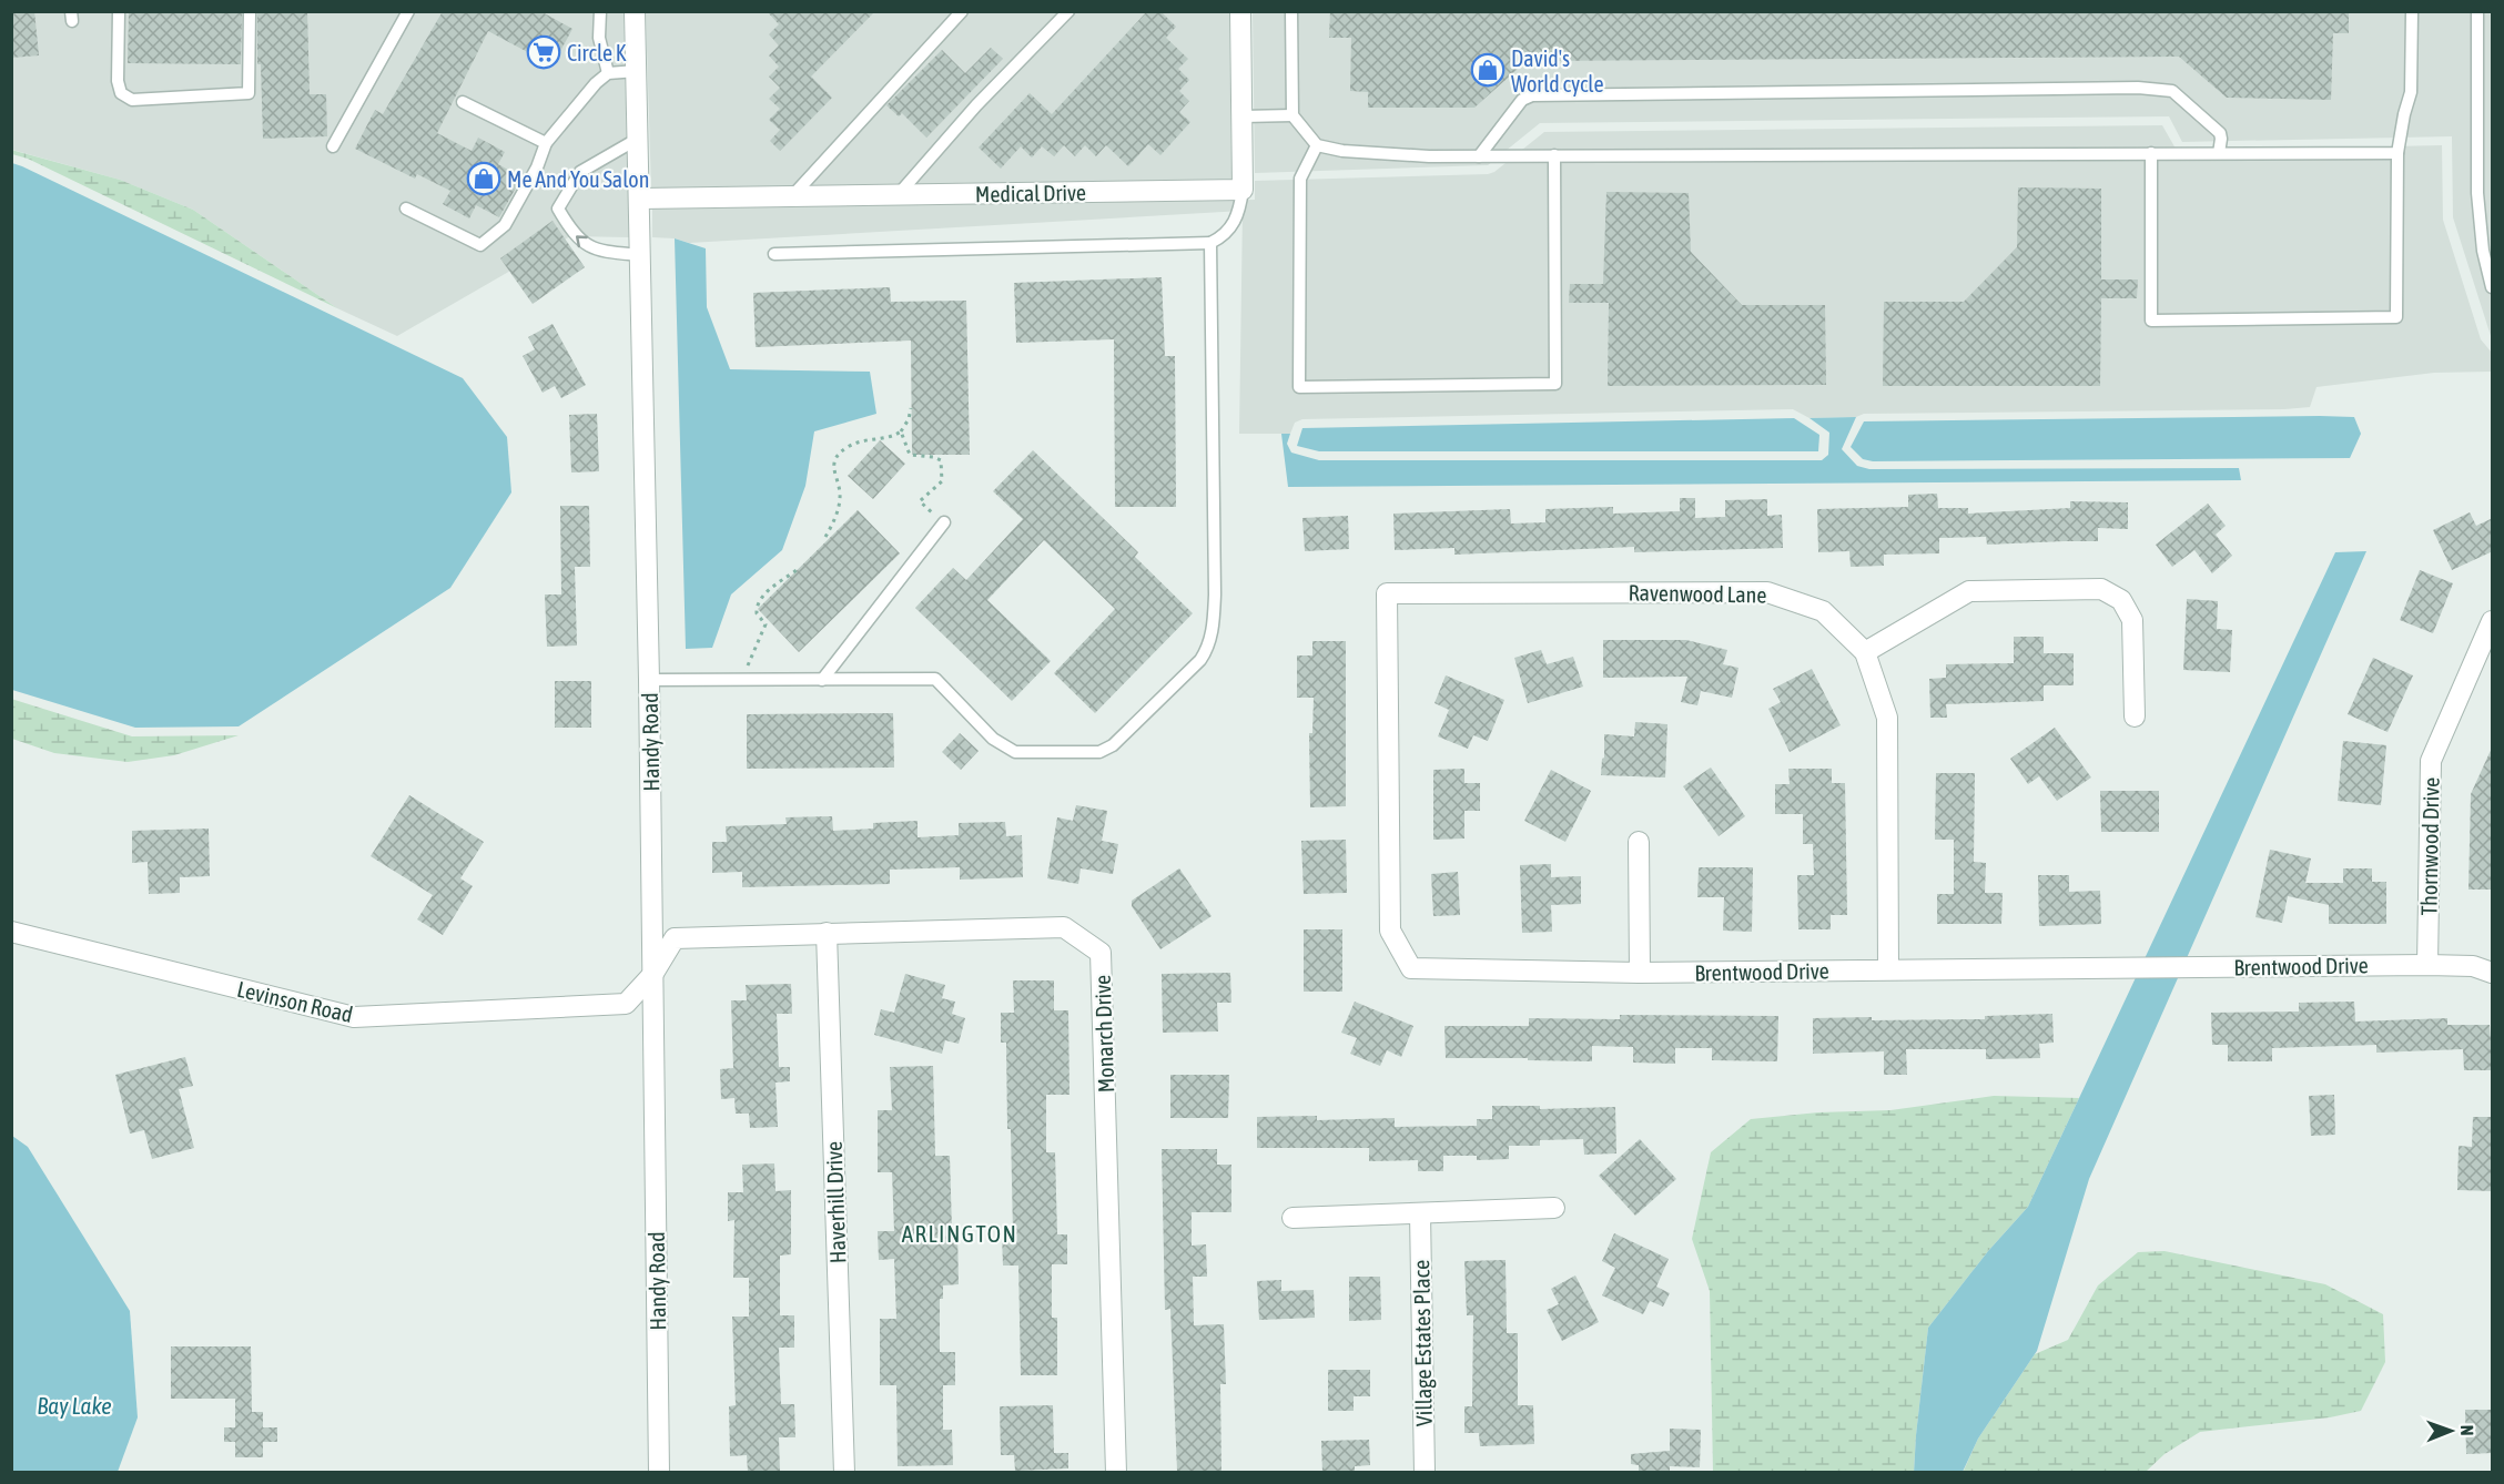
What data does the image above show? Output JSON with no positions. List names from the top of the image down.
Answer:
{
  "streets": {
    "street": [
      "Medical Drive",
      "Ravenwood Lane",
      "Handy Road",
      "Thornwood Drive",
      "Brentwood Drive",
      "Levinson Road",
      "Monarch Drive",
      "Haverhill Drive",
      "Village Estates Place"
    ]
  },
  "crossings": [
    ["Medical Drive", "Handy Road"],
    ["Ravenwood Lane", "Brentwood Drive"],
    ["Handy Road", "Levinson Road"],
    ["Handy Road", "Monarch Drive"],
    ["Thornwood Drive", "Brentwood Drive"],
    ["Levinson Road", "Monarch Drive"],
    ["Monarch Drive", "Haverhill Drive"]
  ],
  "districts": ["ARLINGTON"],
  "water": ["Bay Lake"],
  "places": {
    "supermarket": ["Circle K"],
    "shop": ["David's World cycle", "Me And You Salon"]
  },
  "north": "right"
}
